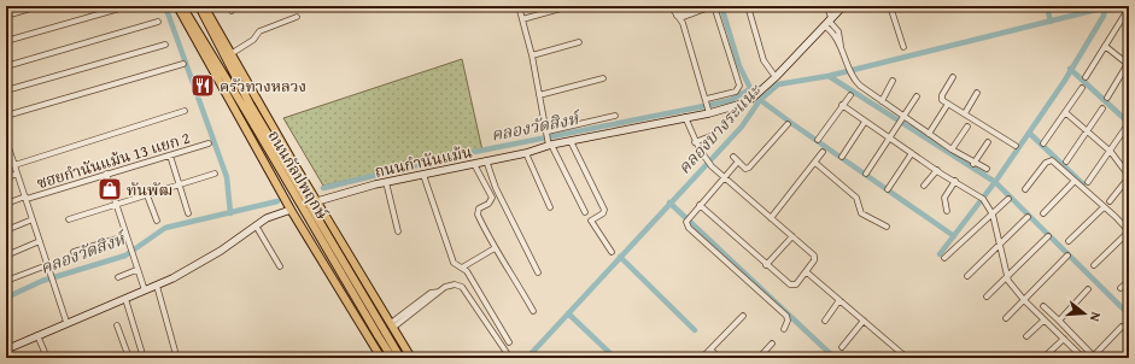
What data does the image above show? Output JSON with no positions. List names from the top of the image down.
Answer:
{
  "streets": {
    "main road": ["ถนนกัลปพฤกษ์"],
    "street": ["ซฮยกำนันแม้น 13 แยก 2", "ถนนกำนันแม้น"]
  },
  "crossings": [
    ["ถนนกำนันแม้น", "ถนนกัลปพฤกษ์"]
  ],
  "water": ["คลองวัดสิงห์", "คลองบางระแนะ"],
  "places": {
    "restaurant": ["ครัวทางหลวง"],
    "shop": ["ทันพัฒ"]
  },
  "north": "right"
}
